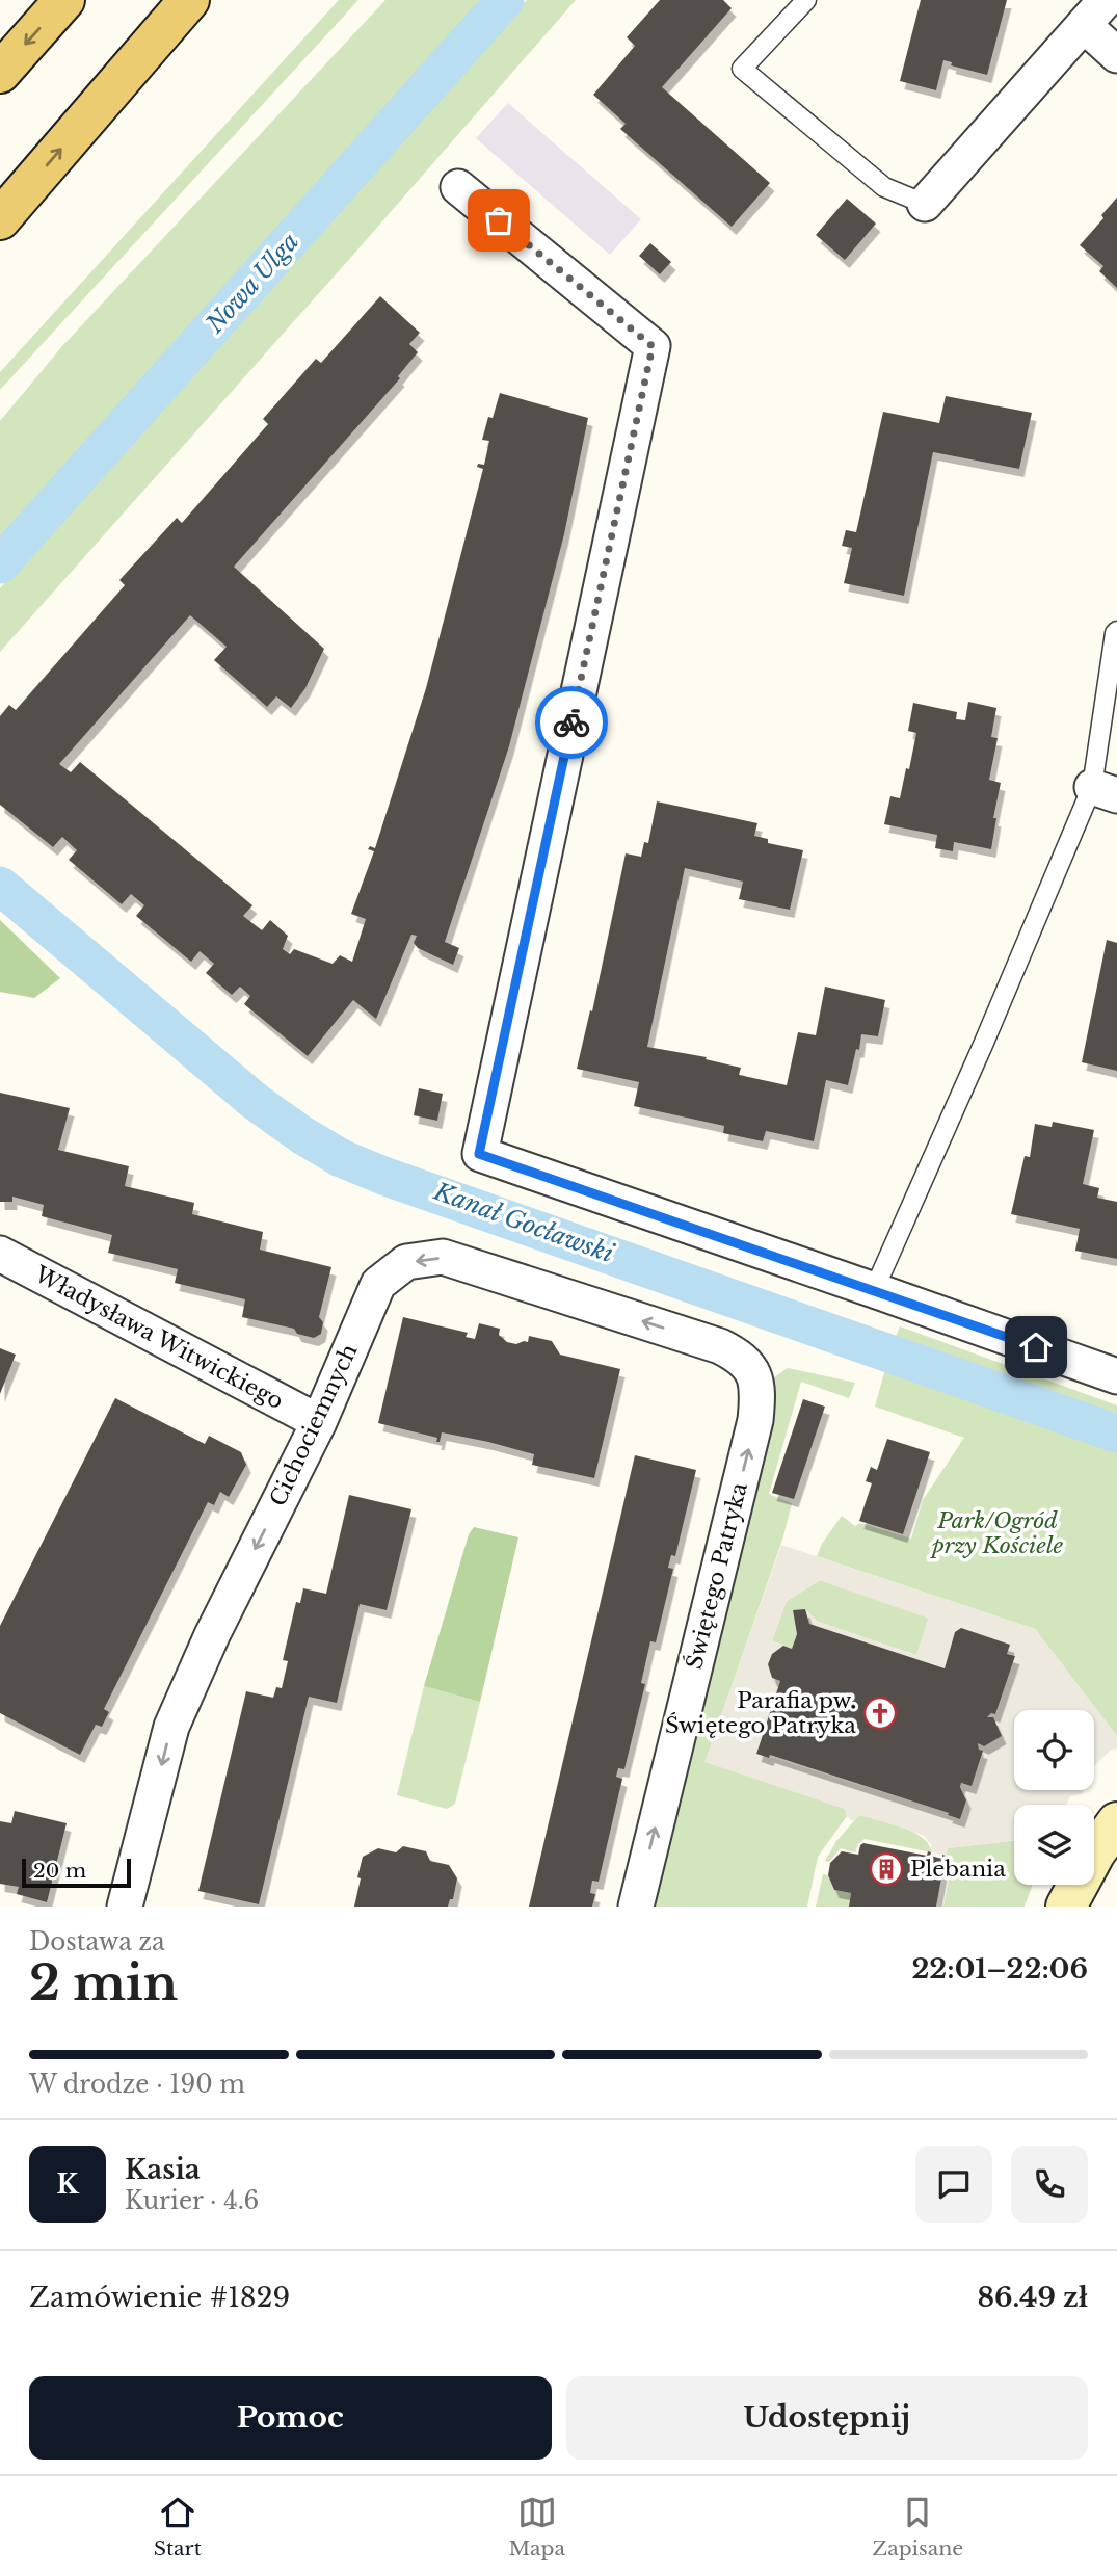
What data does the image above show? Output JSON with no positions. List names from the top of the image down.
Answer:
{
  "streets": {
    "street": ["Władysława Witwickiego", "Cichociemnych", "Świętego Patryka"]
  },
  "crossings": [
    ["Władysława Witwickiego", "Cichociemnych"],
    ["Cichociemnych", "Świętego Patryka"]
  ],
  "one_way": ["Świętego Patryka"],
  "water": ["Nowa Ulga", "Kanał Gocławski"],
  "parks": ["Park/Ogród przy Kościele"],
  "places": {
    "church": ["Parafia pw. Świętego Patryka"],
    "building": ["Plebania"]
  },
  "scale_bar": "20 m",
  "page": {
    "scale": "20 m",
    "heading": ["2 min", "Dostawa za", "22:01–22:06"],
    "panel": [
      "Kasia",
      "Kurier · 4.6",
      "Zamówienie #1829",
      "86.49 zł"
    ],
    "bar": "W drodze · 190 m",
    "round": "K",
    "buttons": ["Pomoc", "Udostępnij"],
    "tabs": ["Start", "Mapa", "Zapisane"]
  }
}
